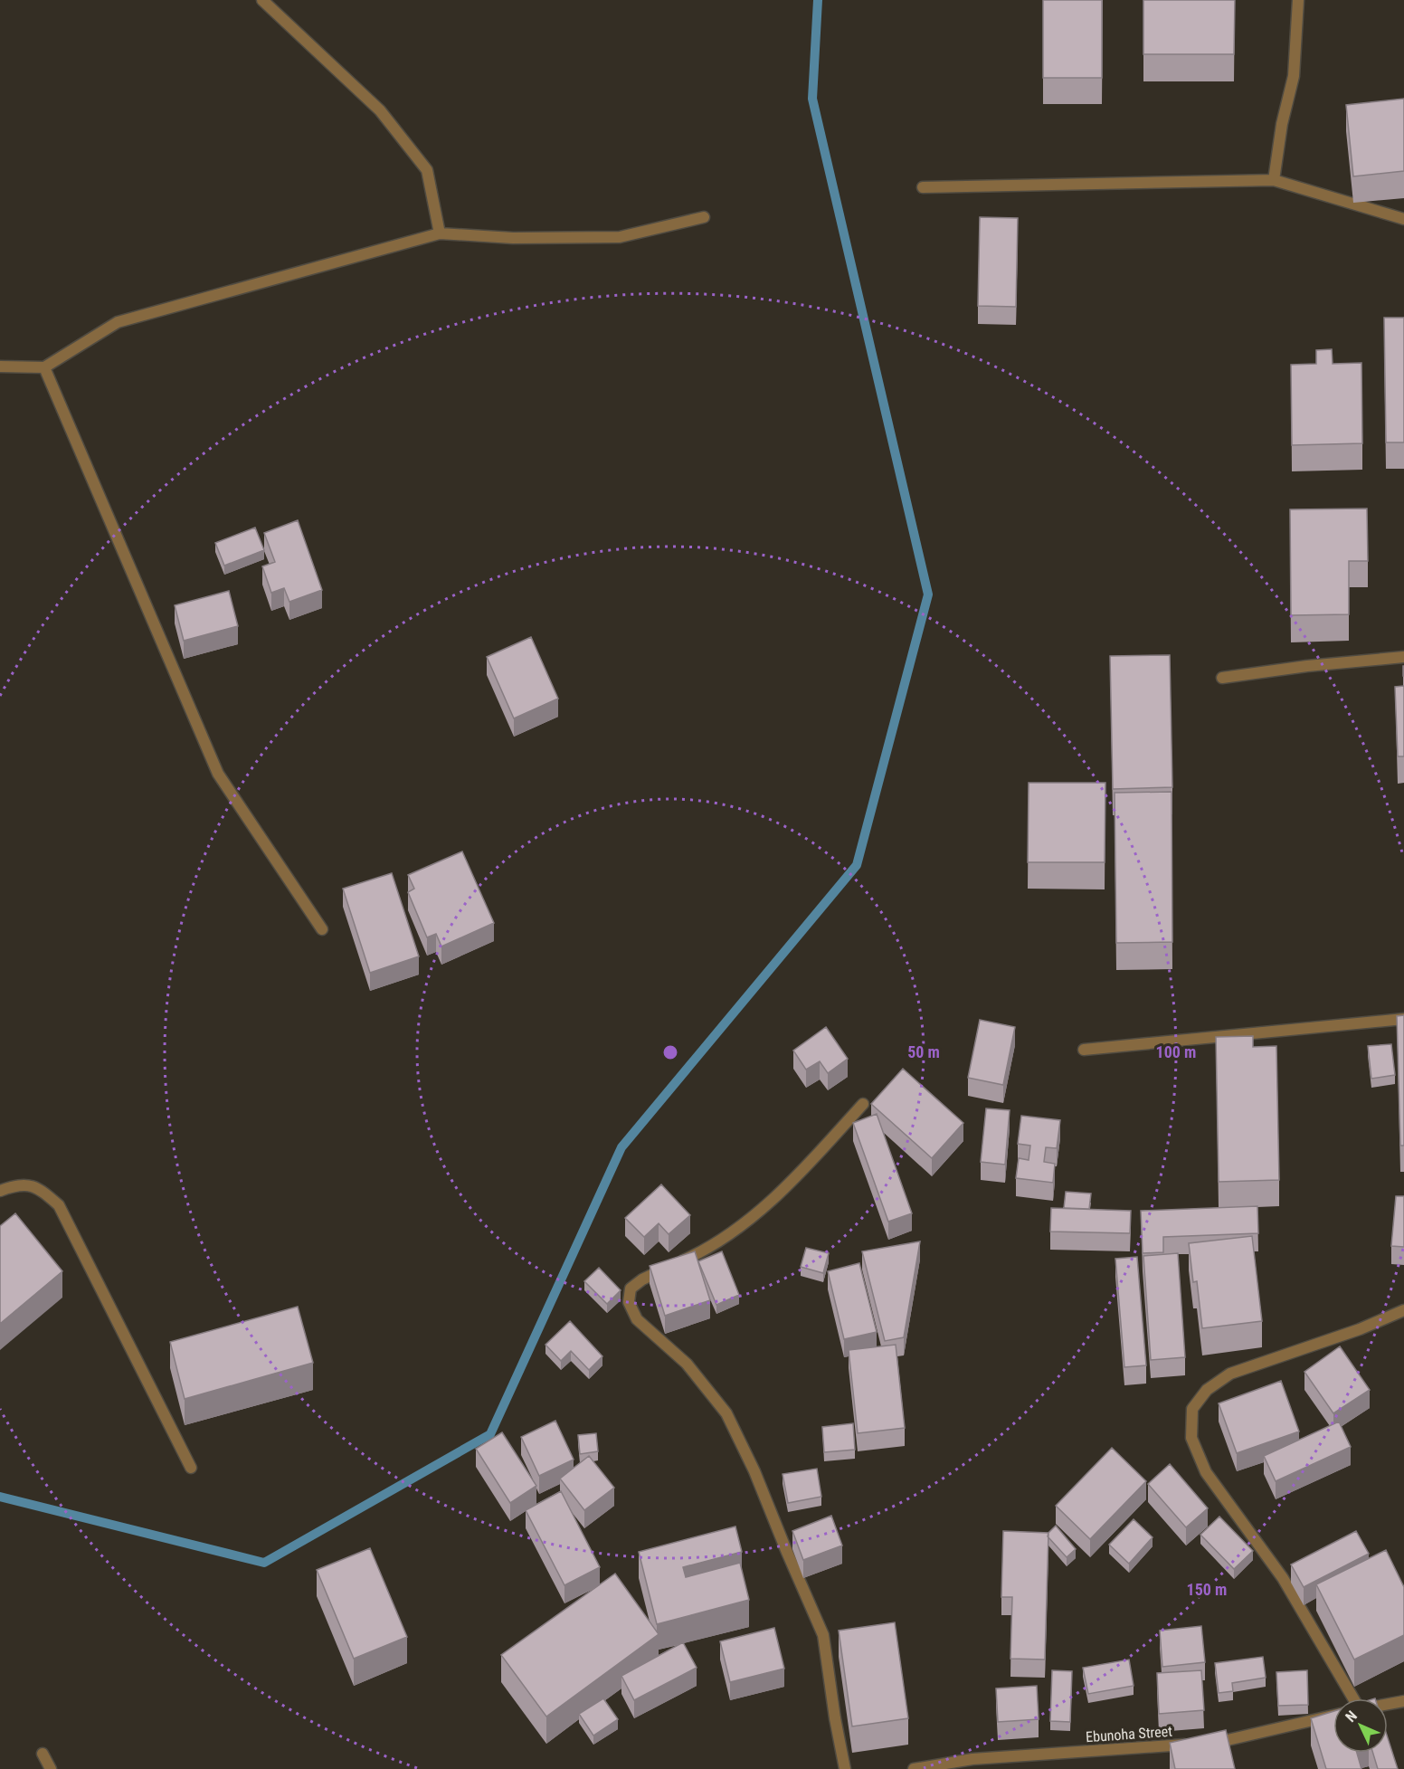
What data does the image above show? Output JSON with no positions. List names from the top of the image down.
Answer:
{
  "streets": {
    "street": ["Ebunoha Street"]
  },
  "north": "top left",
  "rings": ["50 m", "100 m", "150 m"]
}
